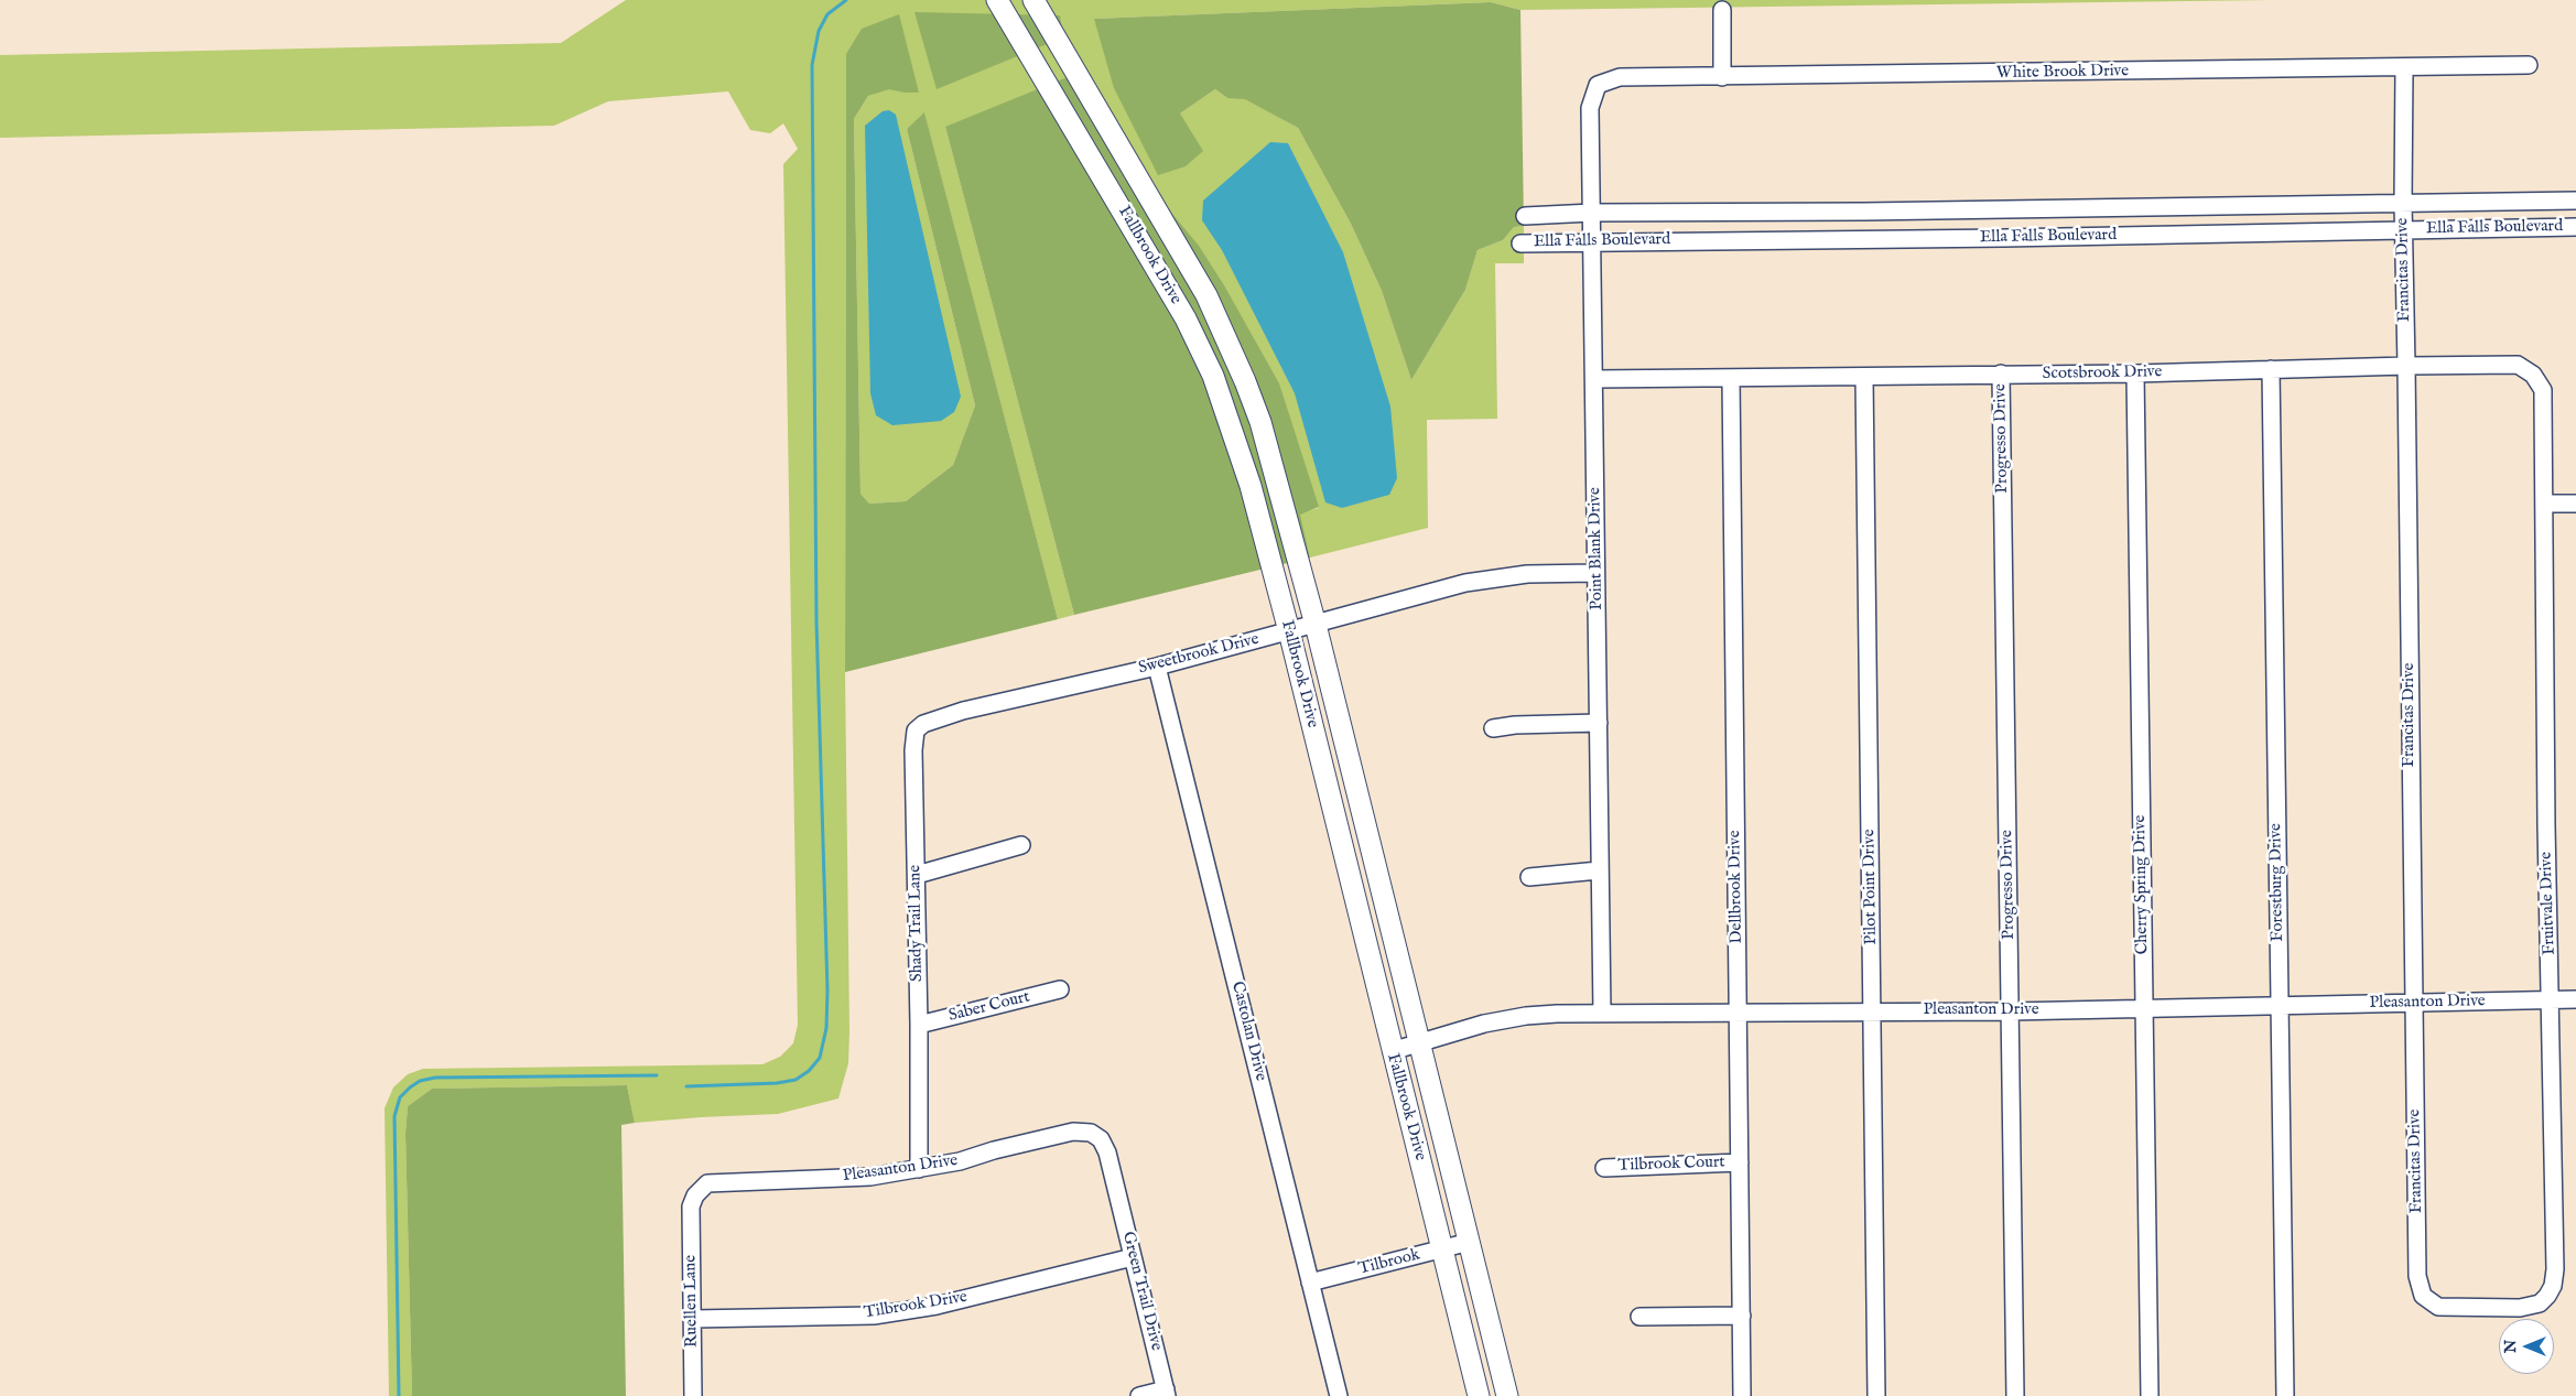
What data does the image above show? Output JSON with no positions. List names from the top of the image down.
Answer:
{
  "streets": {
    "main road": ["Fallbrook Drive"],
    "street": [
      "White Brook Drive",
      "Ella Falls Boulevard",
      "Francitas Drive",
      "Scotsbrook Drive",
      "Progresso Drive",
      "Point Blank Drive",
      "Sweetbrook Drive",
      "Forestburg Drive",
      "Cherry Spring Drive",
      "Dellbrook Drive",
      "Pilot Point Drive",
      "Fruitvale Drive",
      "Shady Trail Lane",
      "Pleasanton Drive",
      "Saber Court",
      "Castolan Drive",
      "Tilbrook Court",
      "Tilbrook",
      "Green Trail Drive",
      "Ruellen Lane",
      "Tilbrook Drive"
    ]
  },
  "crossings": [
    ["White Brook Drive", "Francitas Drive"],
    ["White Brook Drive", "Point Blank Drive"],
    ["Ella Falls Boulevard", "Francitas Drive"],
    ["Ella Falls Boulevard", "Point Blank Drive"],
    ["Fallbrook Drive", "Sweetbrook Drive"],
    ["Fallbrook Drive", "Pleasanton Drive"],
    ["Fallbrook Drive", "Tilbrook"],
    ["Francitas Drive", "Scotsbrook Drive"],
    ["Francitas Drive", "Fruitvale Drive"],
    ["Francitas Drive", "Pleasanton Drive"],
    ["Scotsbrook Drive", "Progresso Drive"],
    ["Scotsbrook Drive", "Point Blank Drive"],
    ["Scotsbrook Drive", "Forestburg Drive"],
    ["Scotsbrook Drive", "Cherry Spring Drive"],
    ["Scotsbrook Drive", "Dellbrook Drive"],
    ["Scotsbrook Drive", "Pilot Point Drive"],
    ["Scotsbrook Drive", "Fruitvale Drive"],
    ["Progresso Drive", "Pleasanton Drive"],
    ["Point Blank Drive", "Sweetbrook Drive"],
    ["Point Blank Drive", "Pleasanton Drive"],
    ["Sweetbrook Drive", "Shady Trail Lane"],
    ["Sweetbrook Drive", "Castolan Drive"],
    ["Forestburg Drive", "Pleasanton Drive"],
    ["Cherry Spring Drive", "Pleasanton Drive"],
    ["Dellbrook Drive", "Pleasanton Drive"],
    ["Dellbrook Drive", "Tilbrook Court"],
    ["Pilot Point Drive", "Pleasanton Drive"],
    ["Fruitvale Drive", "Pleasanton Drive"],
    ["Shady Trail Lane", "Pleasanton Drive"],
    ["Shady Trail Lane", "Saber Court"],
    ["Pleasanton Drive", "Green Trail Drive"],
    ["Pleasanton Drive", "Ruellen Lane"],
    ["Castolan Drive", "Tilbrook"],
    ["Green Trail Drive", "Tilbrook Drive"],
    ["Ruellen Lane", "Tilbrook Drive"]
  ],
  "north": "left"
}
